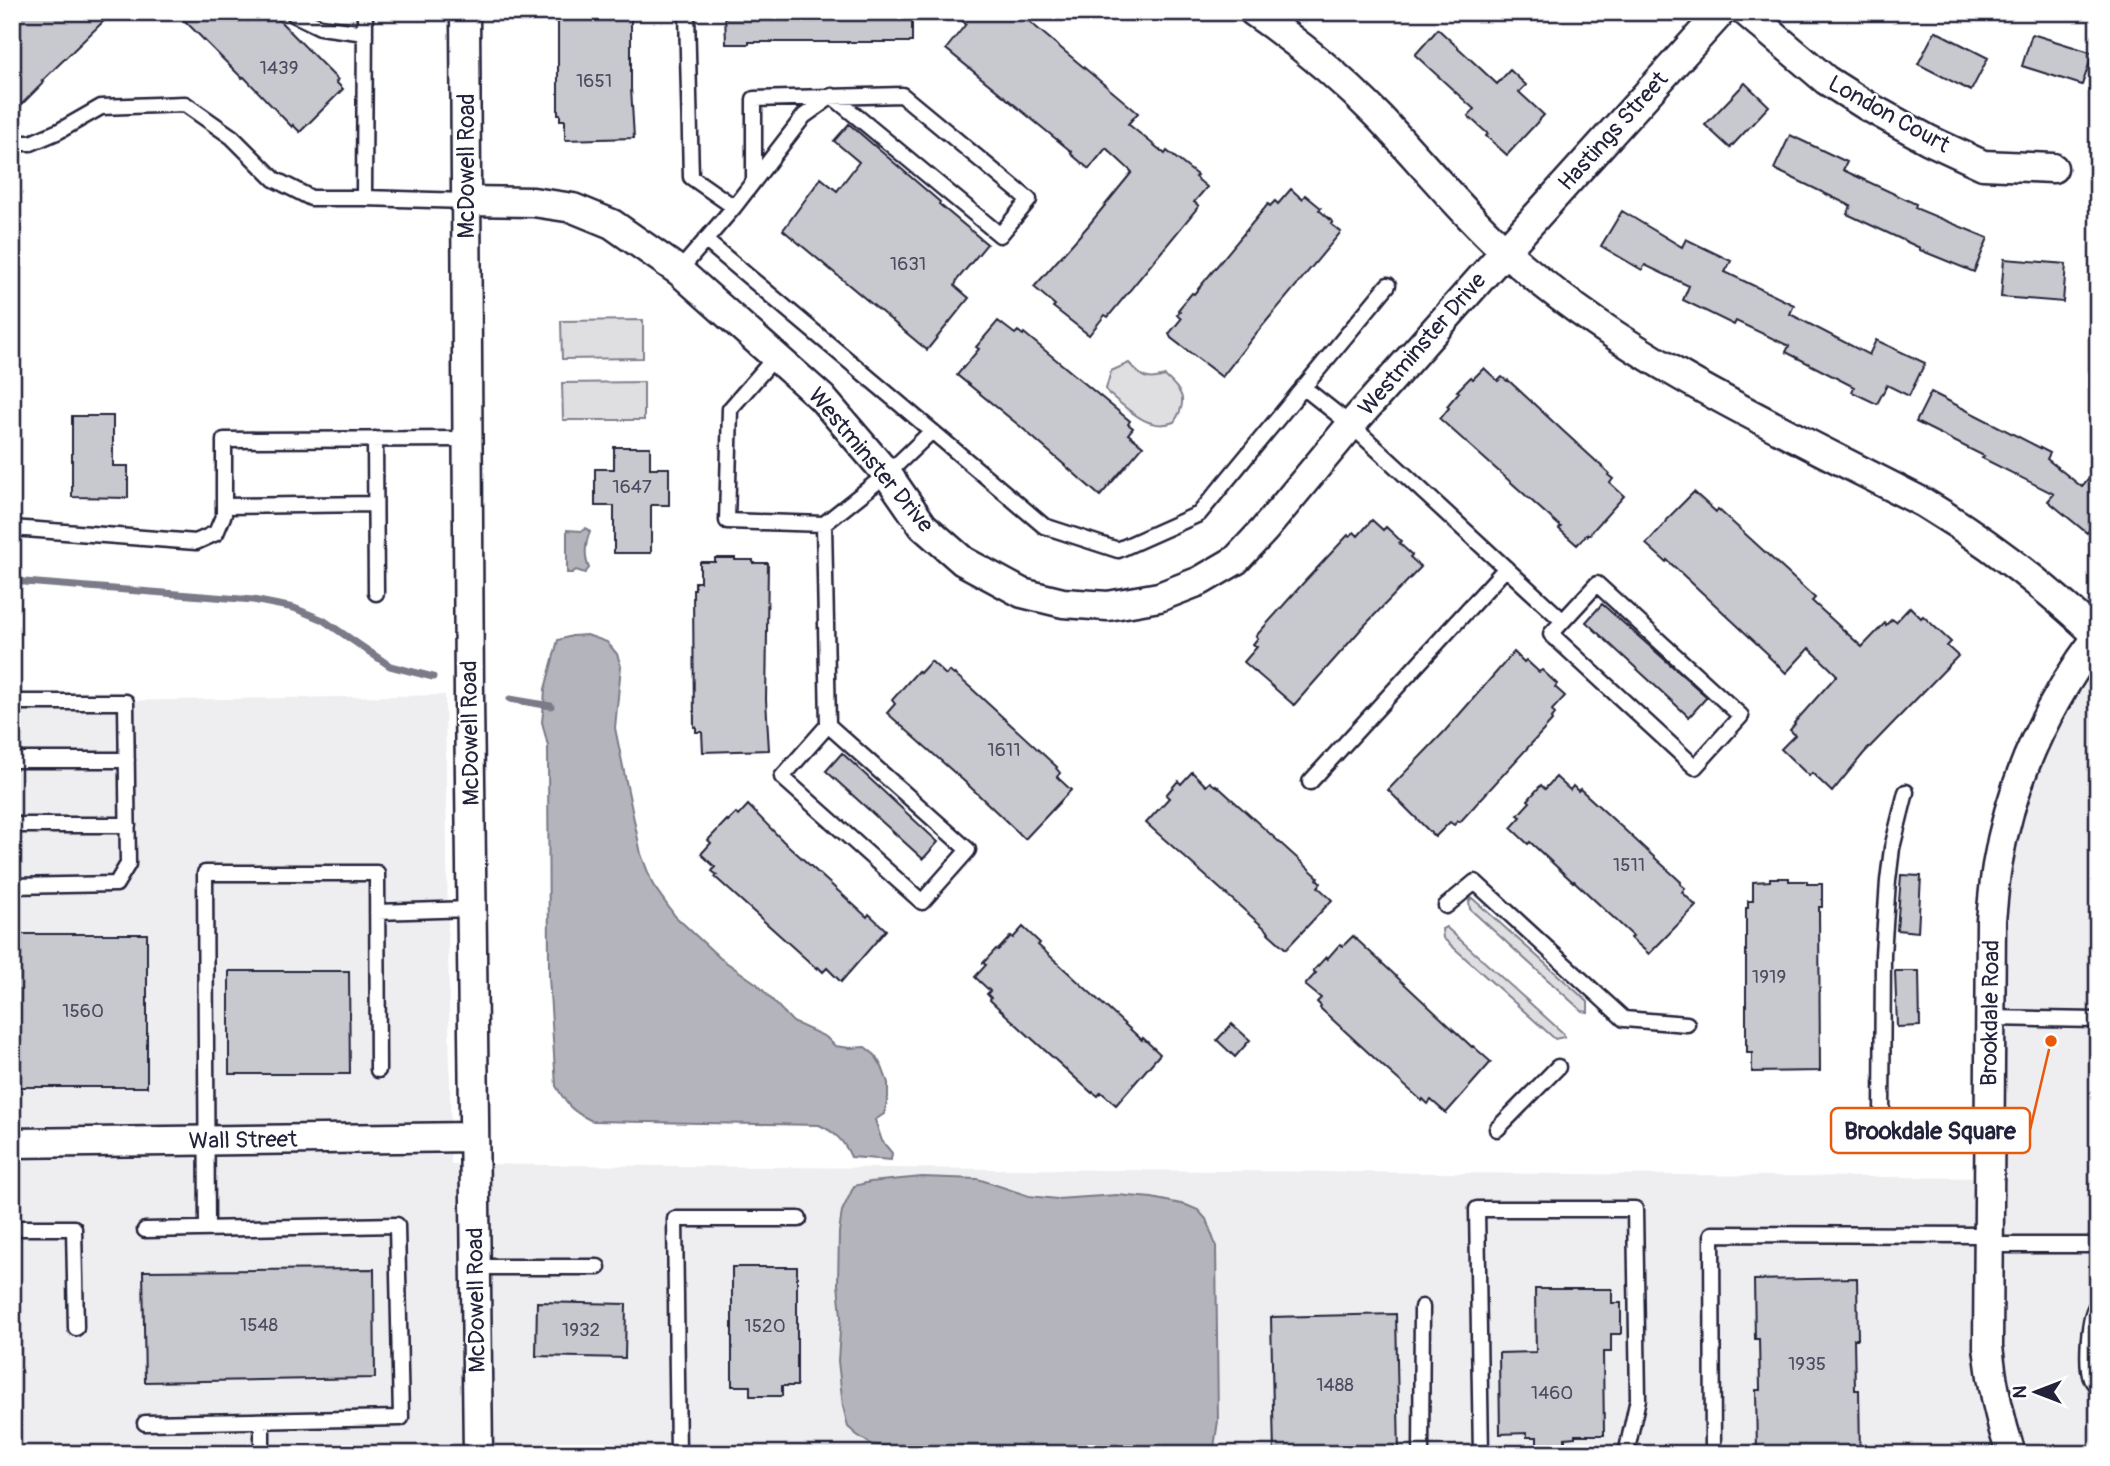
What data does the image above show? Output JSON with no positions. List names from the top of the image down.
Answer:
{
  "streets": {
    "street": [
      "London Court",
      "Hastings Street",
      "McDowell Road",
      "Westminster Drive",
      "Brookdale Road",
      "Wall Street"
    ]
  },
  "crossings": [
    ["Hastings Street", "Westminster Drive"],
    ["McDowell Road", "Westminster Drive"],
    ["McDowell Road", "Wall Street"]
  ],
  "places": ["Brookdale Square"],
  "house_numbers": [
    "1439",
    "1651",
    "1631",
    "1647",
    "1611",
    "1511",
    "1919",
    "1560",
    "1548",
    "1520",
    "1932",
    "1935",
    "1488",
    "1460"
  ],
  "north": "left"
}
